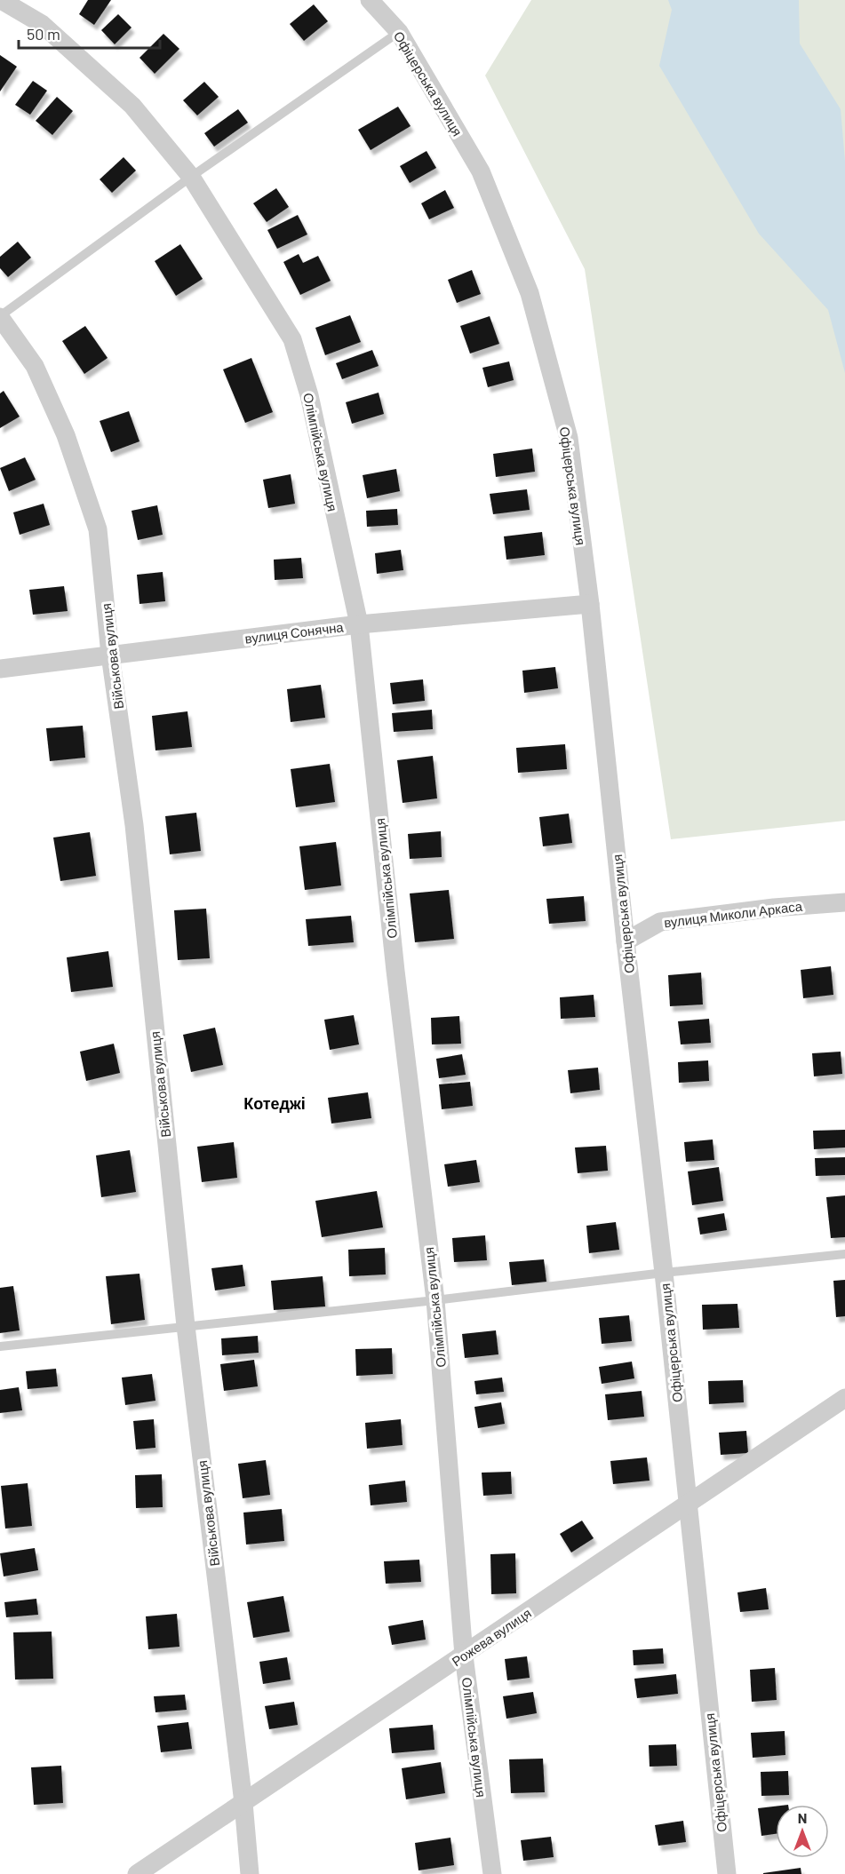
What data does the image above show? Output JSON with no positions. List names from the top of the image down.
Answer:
{
  "streets": {
    "street": [
      "Офіцерська вулиця",
      "Олімпійська вулиця",
      "вулиця Сонячна",
      "Військова вулиця",
      "вулиця Миколи Аркаса",
      "Рожева вулиця"
    ]
  },
  "crossings": [
    ["Офіцерська вулиця", "вулиця Сонячна"],
    ["Офіцерська вулиця", "вулиця Миколи Аркаса"],
    ["Офіцерська вулиця", "Рожева вулиця"],
    ["Олімпійська вулиця", "вулиця Сонячна"],
    ["Олімпійська вулиця", "Рожева вулиця"],
    ["вулиця Сонячна", "Військова вулиця"],
    ["Військова вулиця", "Рожева вулиця"]
  ],
  "districts": ["Котеджі"],
  "scale_bar": "50 m",
  "north": "top"
}
